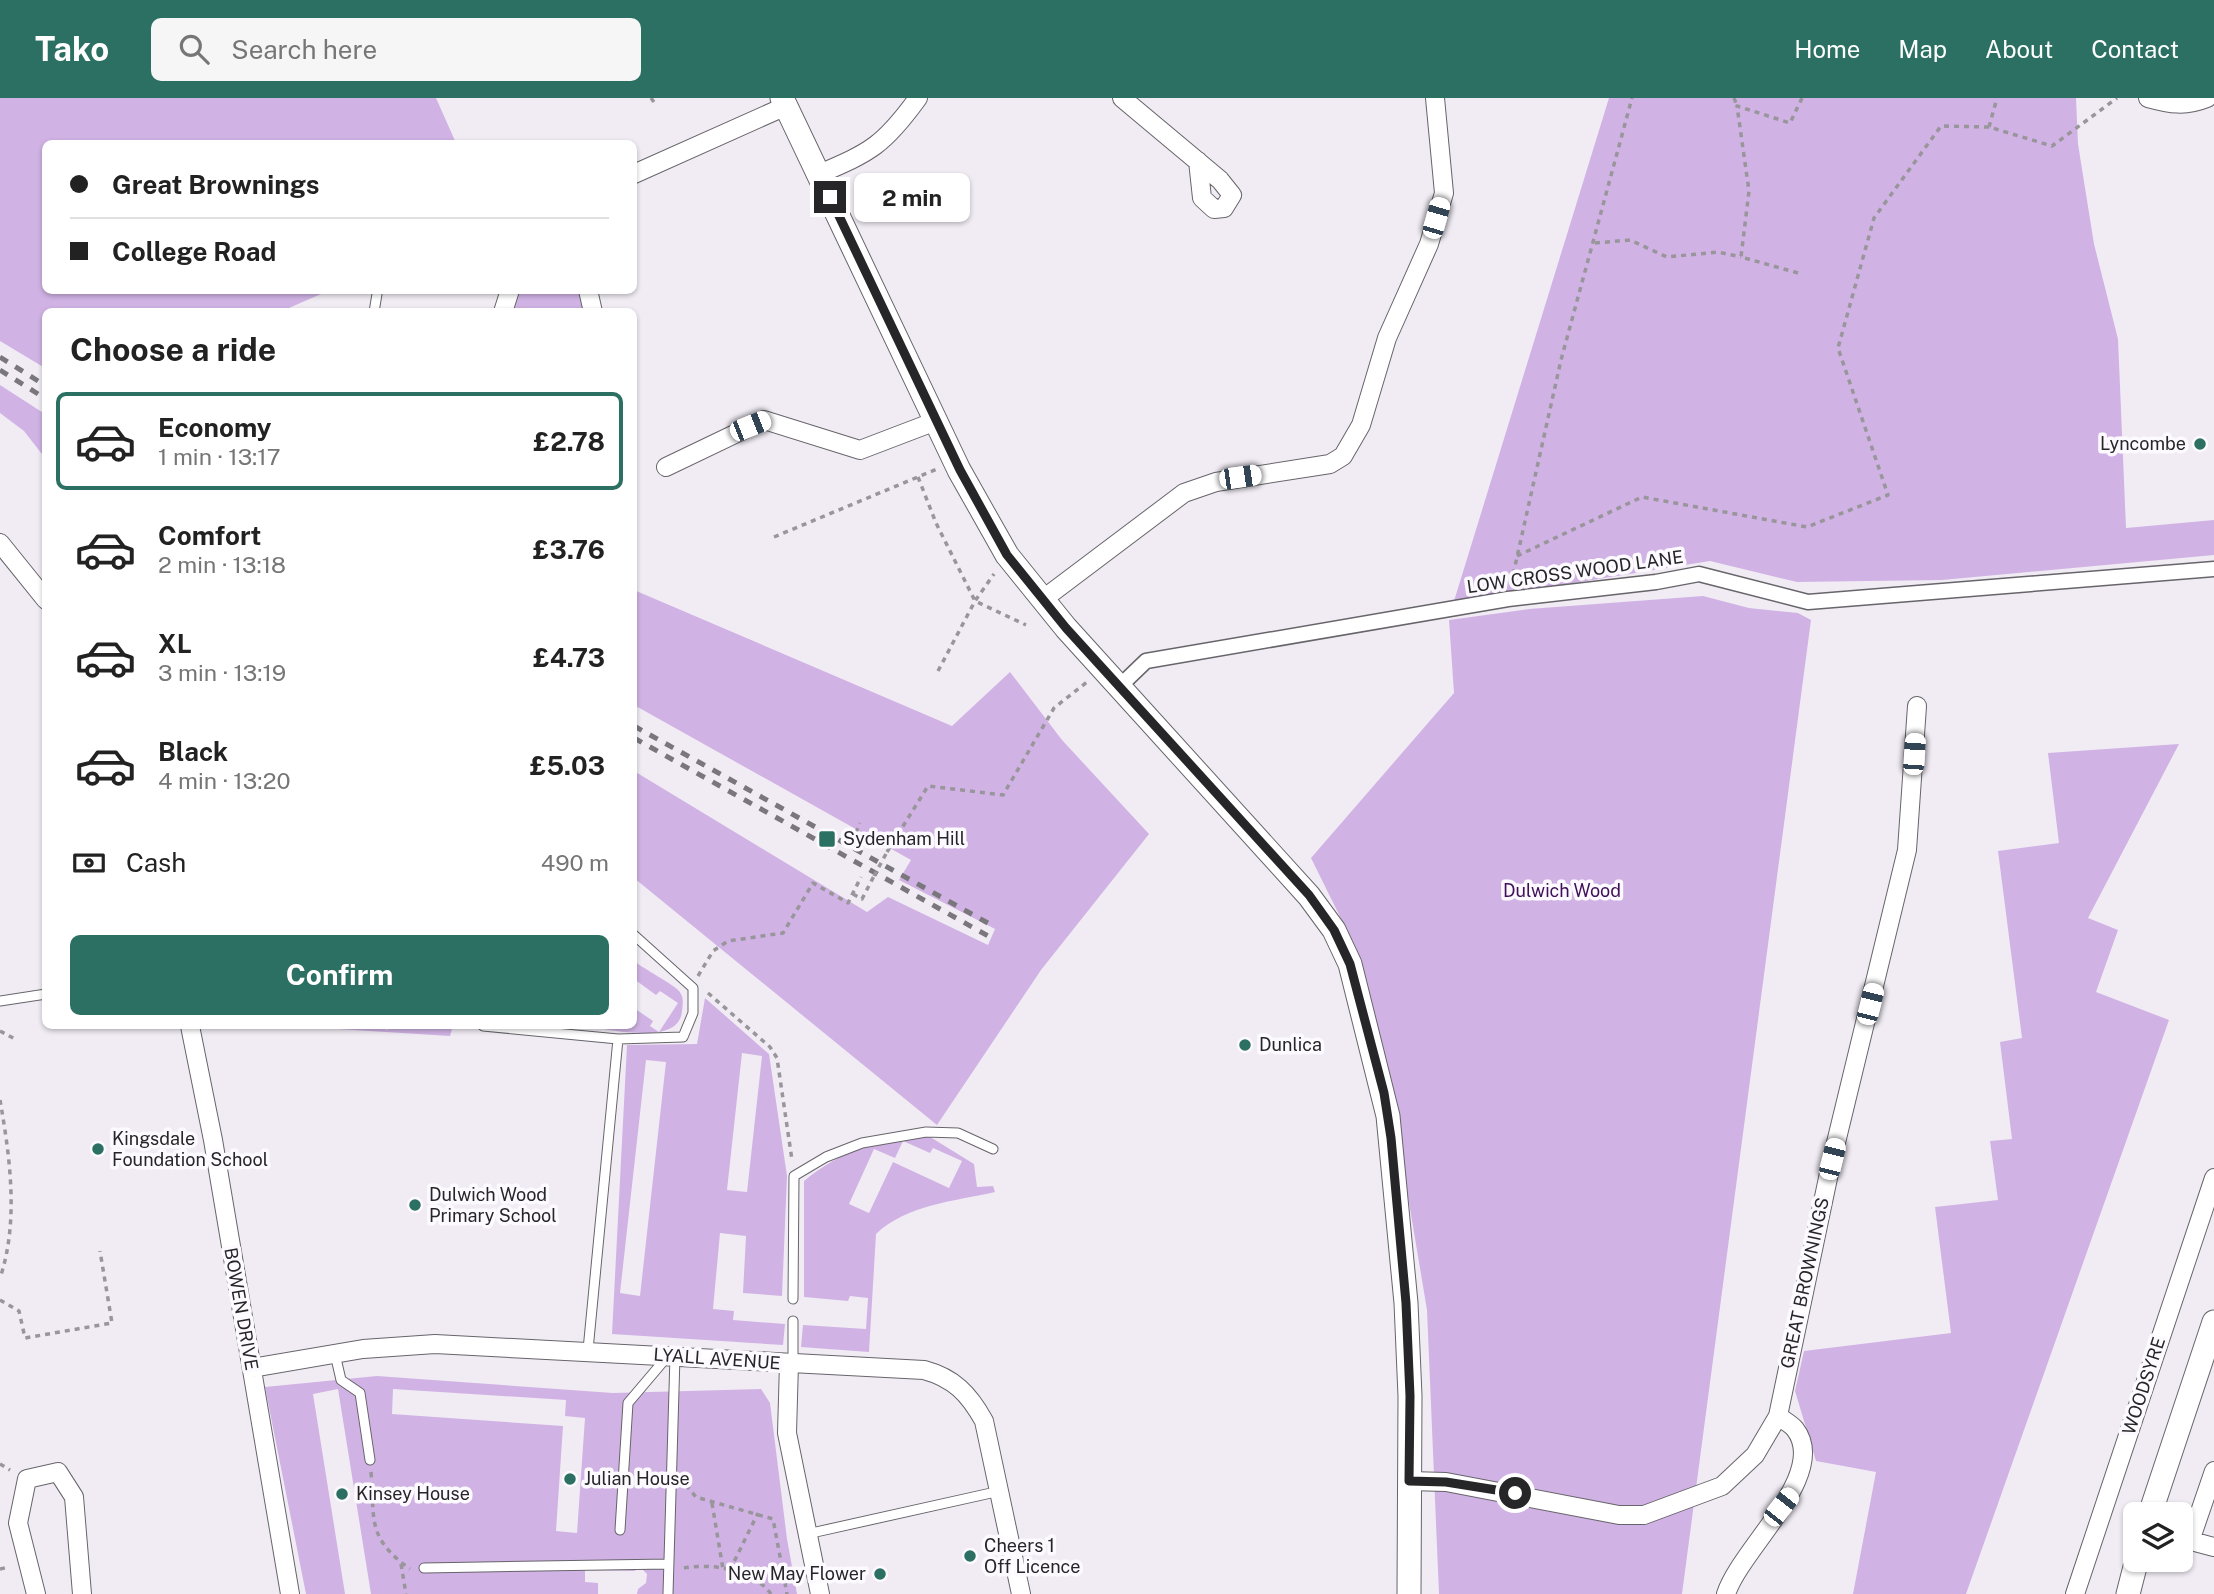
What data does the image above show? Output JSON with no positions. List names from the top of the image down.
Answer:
{
  "streets": {
    "street": [
      "LOW CROSS WOOD LANE",
      "GREAT BROWNINGS",
      "BOWEN DRIVE",
      "LYALL AVENUE",
      "WOODSYRE"
    ]
  },
  "crossings": [
    ["BOWEN DRIVE", "LYALL AVENUE"]
  ],
  "parks": ["Dulwich Wood"],
  "places": {
    "other": [
      "Lyncombe",
      "Dunlica",
      "Kingsdale Foundation School",
      "Dulwich Wood Primary School",
      "Julian House",
      "Kinsey House",
      "Cheers 1 Off Licence",
      "New May Flower"
    ],
    "transit": ["Sydenham Hill"]
  },
  "page": {
    "header": "Tako",
    "search": "Search here",
    "nav": [
      "Home",
      "Map",
      "About",
      "Contact"
    ],
    "banner": ["Great Brownings", "College Road"],
    "bubble": "2 min",
    "heading": "Choose a ride",
    "list": [
      {
        "name": "Economy",
        "note": "1 min · 13:17",
        "value": "£2.78"
      },
      {
        "name": "Comfort",
        "note": "2 min · 13:18",
        "value": "£3.76"
      },
      {
        "name": "XL",
        "note": "3 min · 13:19",
        "value": "£4.73"
      },
      {
        "name": "Black",
        "note": "4 min · 13:20",
        "value": "£5.03"
      }
    ],
    "pay": ["Cash", "490 m"],
    "buttons": "Confirm"
  }
}
